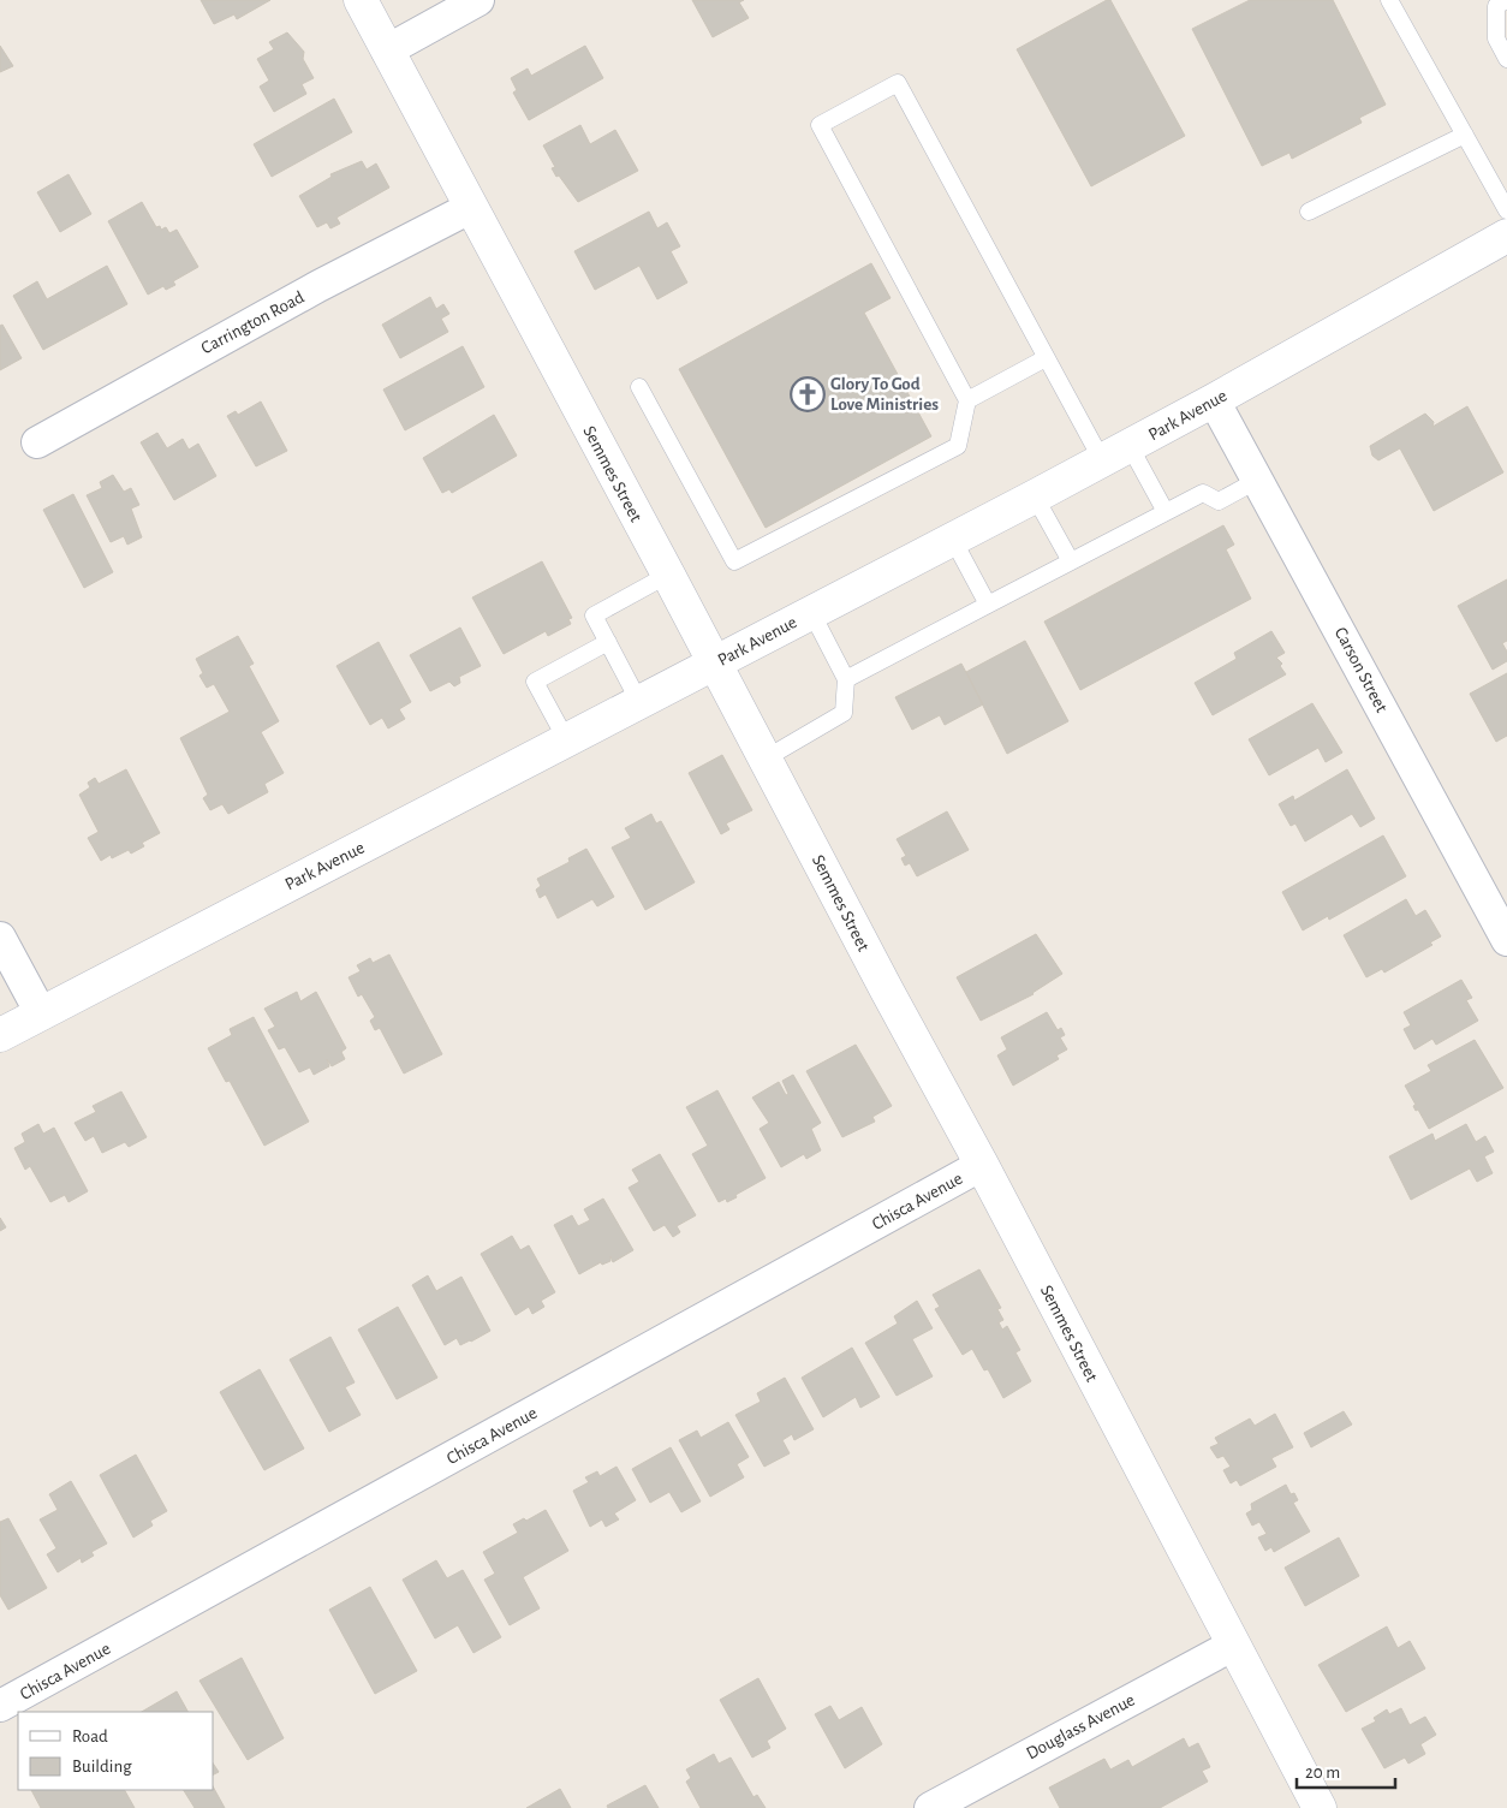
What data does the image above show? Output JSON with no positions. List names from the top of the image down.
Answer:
{
  "streets": {
    "main road": ["Park Avenue", "Semmes Street"],
    "street": [
      "Carrington Road",
      "Carson Street",
      "Chisca Avenue",
      "Douglass Avenue"
    ]
  },
  "crossings": [
    ["Carrington Road", "Semmes Street"],
    ["Park Avenue", "Semmes Street"],
    ["Park Avenue", "Carson Street"],
    ["Semmes Street", "Chisca Avenue"],
    ["Semmes Street", "Douglass Avenue"]
  ],
  "places": {
    "church": ["Glory To God Love Ministries"]
  },
  "legend": ["Road", "Building"],
  "scale_bar": "20 m"
}
